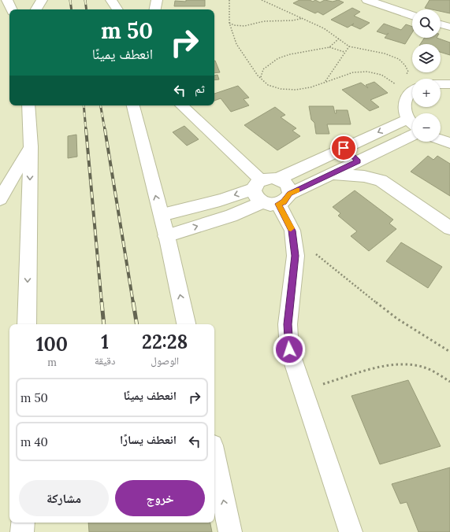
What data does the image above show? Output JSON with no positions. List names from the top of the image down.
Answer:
{
  "page": {
    "map_buttons": ["+", "−"],
    "turn": ["50 m", "انعطف يمينًا"],
    "then": "ثم",
    "eta": [
      "22:28",
      "الوصول",
      "1",
      "دقيقة",
      "100",
      "m"
    ],
    "list": [
      {
        "name": "انعطف يمينًا",
        "value": "50 m"
      },
      {
        "name": "انعطف يسارًا",
        "value": "40 m"
      }
    ],
    "buttons": ["خروج", "مشاركة"]
  }
}
